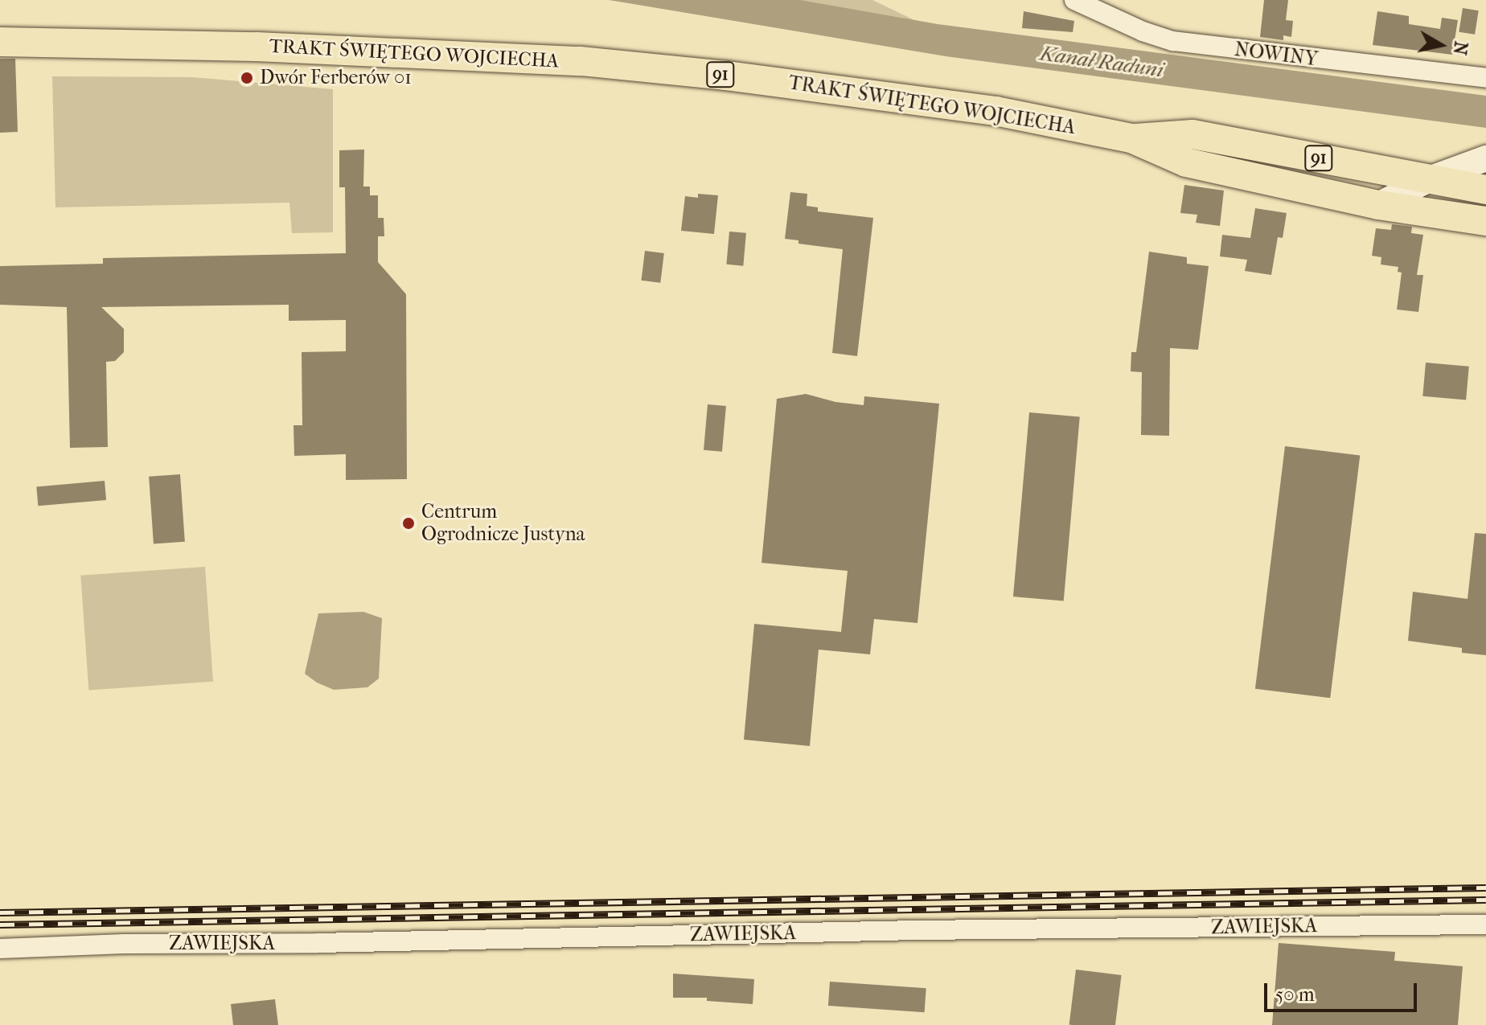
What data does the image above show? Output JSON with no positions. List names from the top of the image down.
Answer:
{
  "streets": {
    "main road": ["TRAKT ŚWIĘTEGO WOJCIECHA", "91"],
    "street": ["NOWINY", "ZAWIEJSKA"]
  },
  "water": ["Kanał Raduni"],
  "places": ["Dwór Ferberów 01", "Centrum Ogrodnicze Justyna"],
  "scale_bar": "50 m",
  "north": "right"
}
